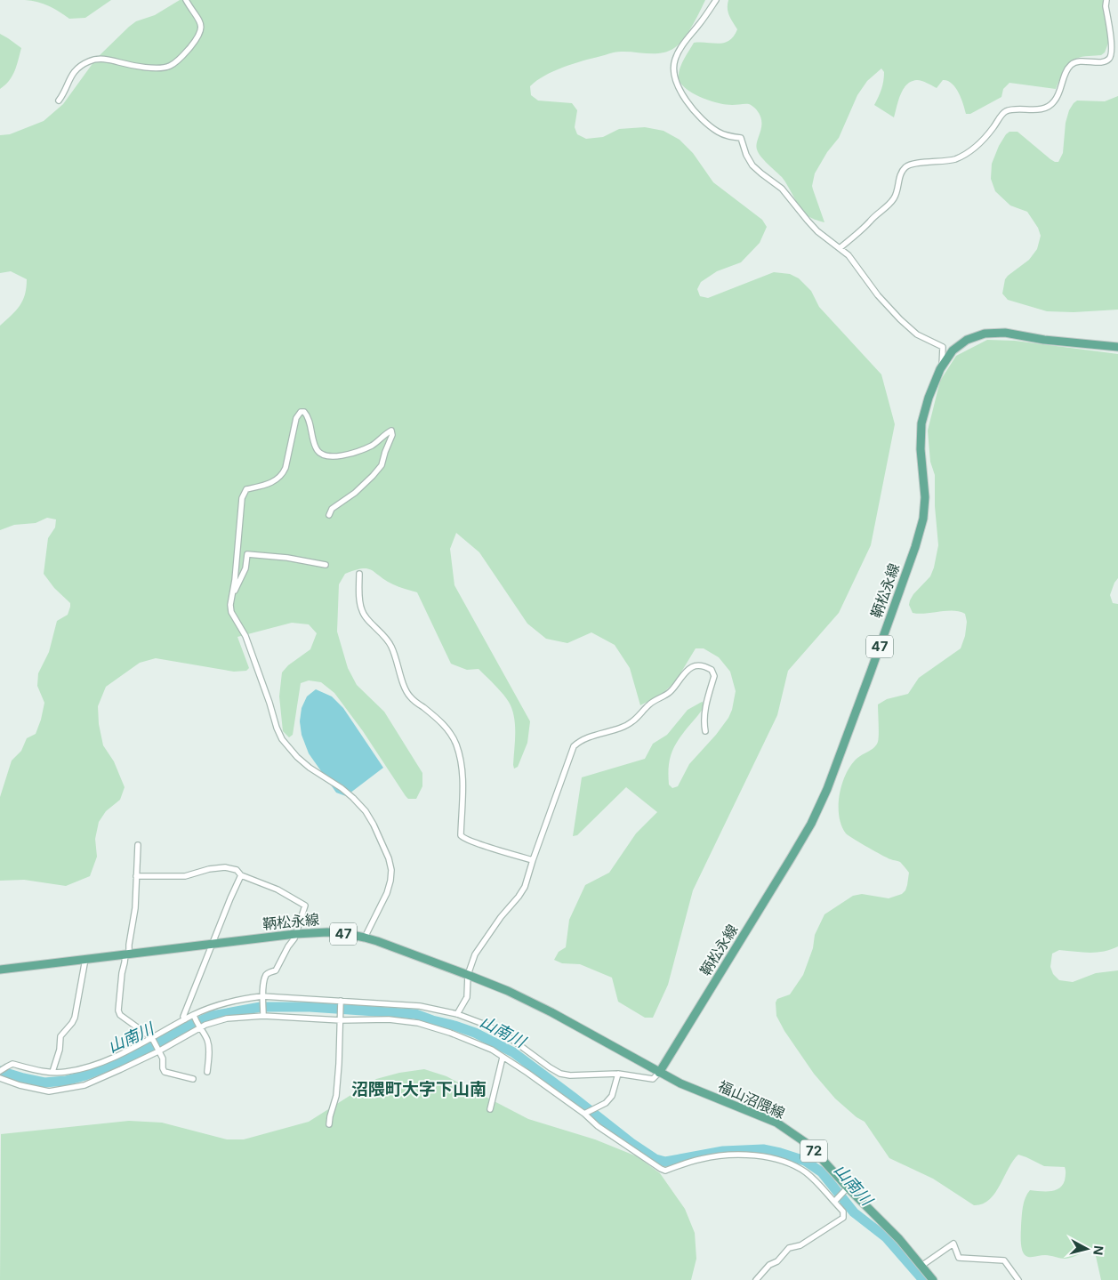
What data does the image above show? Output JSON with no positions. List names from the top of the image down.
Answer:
{
  "streets": {
    "main road": [
      "鞆松永線",
      "47",
      "福山沼隈線",
      "72"
    ]
  },
  "crossings": [
    ["鞆松永線", "福山沼隈線"]
  ],
  "districts": ["沼隈町大字下山南"],
  "water": ["山南川"],
  "north": "right"
}
